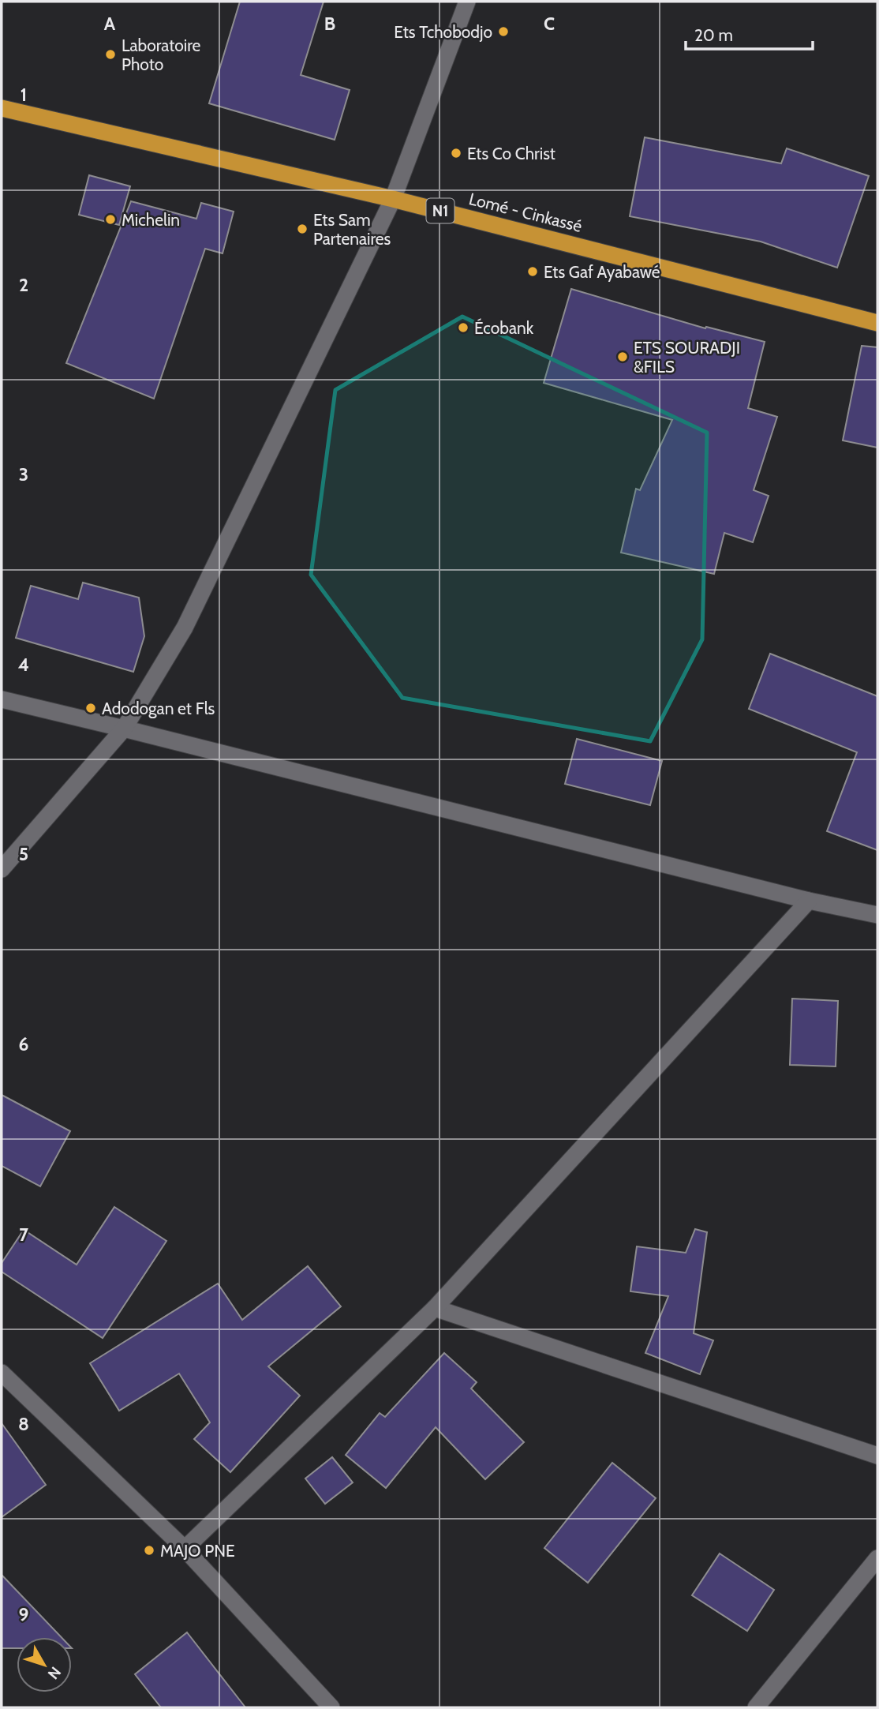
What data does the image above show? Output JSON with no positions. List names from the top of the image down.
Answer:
{
  "streets": {
    "highway": ["N1", "Lomé - Cinkassé"]
  },
  "places": [
    "Ets Tchobodjo",
    "Laboratoire Photo",
    "Ets Co Christ",
    "Michelin",
    "Ets Sam Partenaires",
    "Ets Gaf Ayabawé",
    "Écobank",
    "ETS SOURADJI &FILS",
    "Adodogan et Fls",
    "MAJO PNE"
  ],
  "scale_bar": "20 m",
  "north": "bottom right",
  "grid": {
    "columns": ["A", "B", "C"],
    "rows": [
      "1",
      "2",
      "3",
      "4",
      "5",
      "6",
      "7",
      "8",
      "9"
    ]
  }
}
